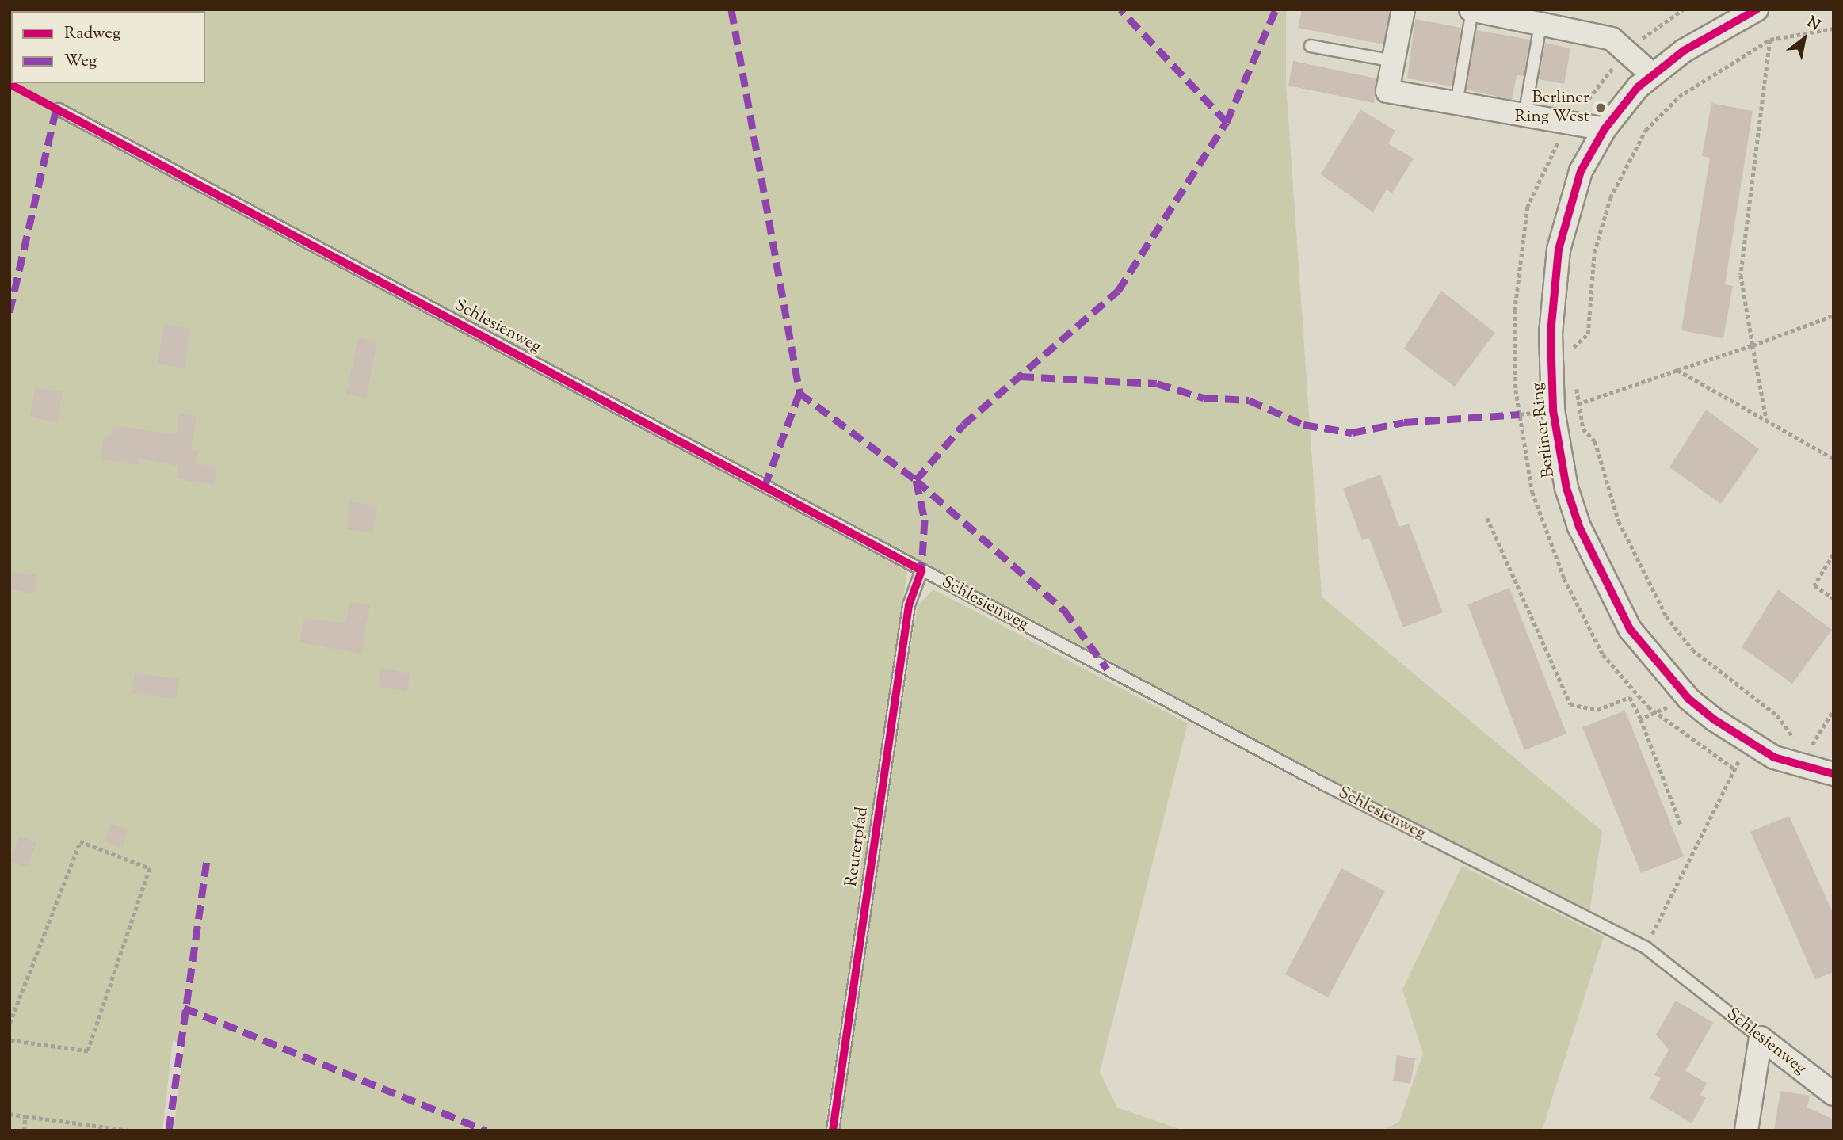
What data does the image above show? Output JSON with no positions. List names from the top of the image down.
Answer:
{
  "streets": {
    "street": ["Schlesienweg", "Berliner Ring"],
    "lane": ["Reuterpfad"]
  },
  "crossings": [
    ["Schlesienweg", "Reuterpfad"]
  ],
  "places": ["Berliner Ring West"],
  "legend": ["Radweg", "Weg"],
  "north": "top right"
}
